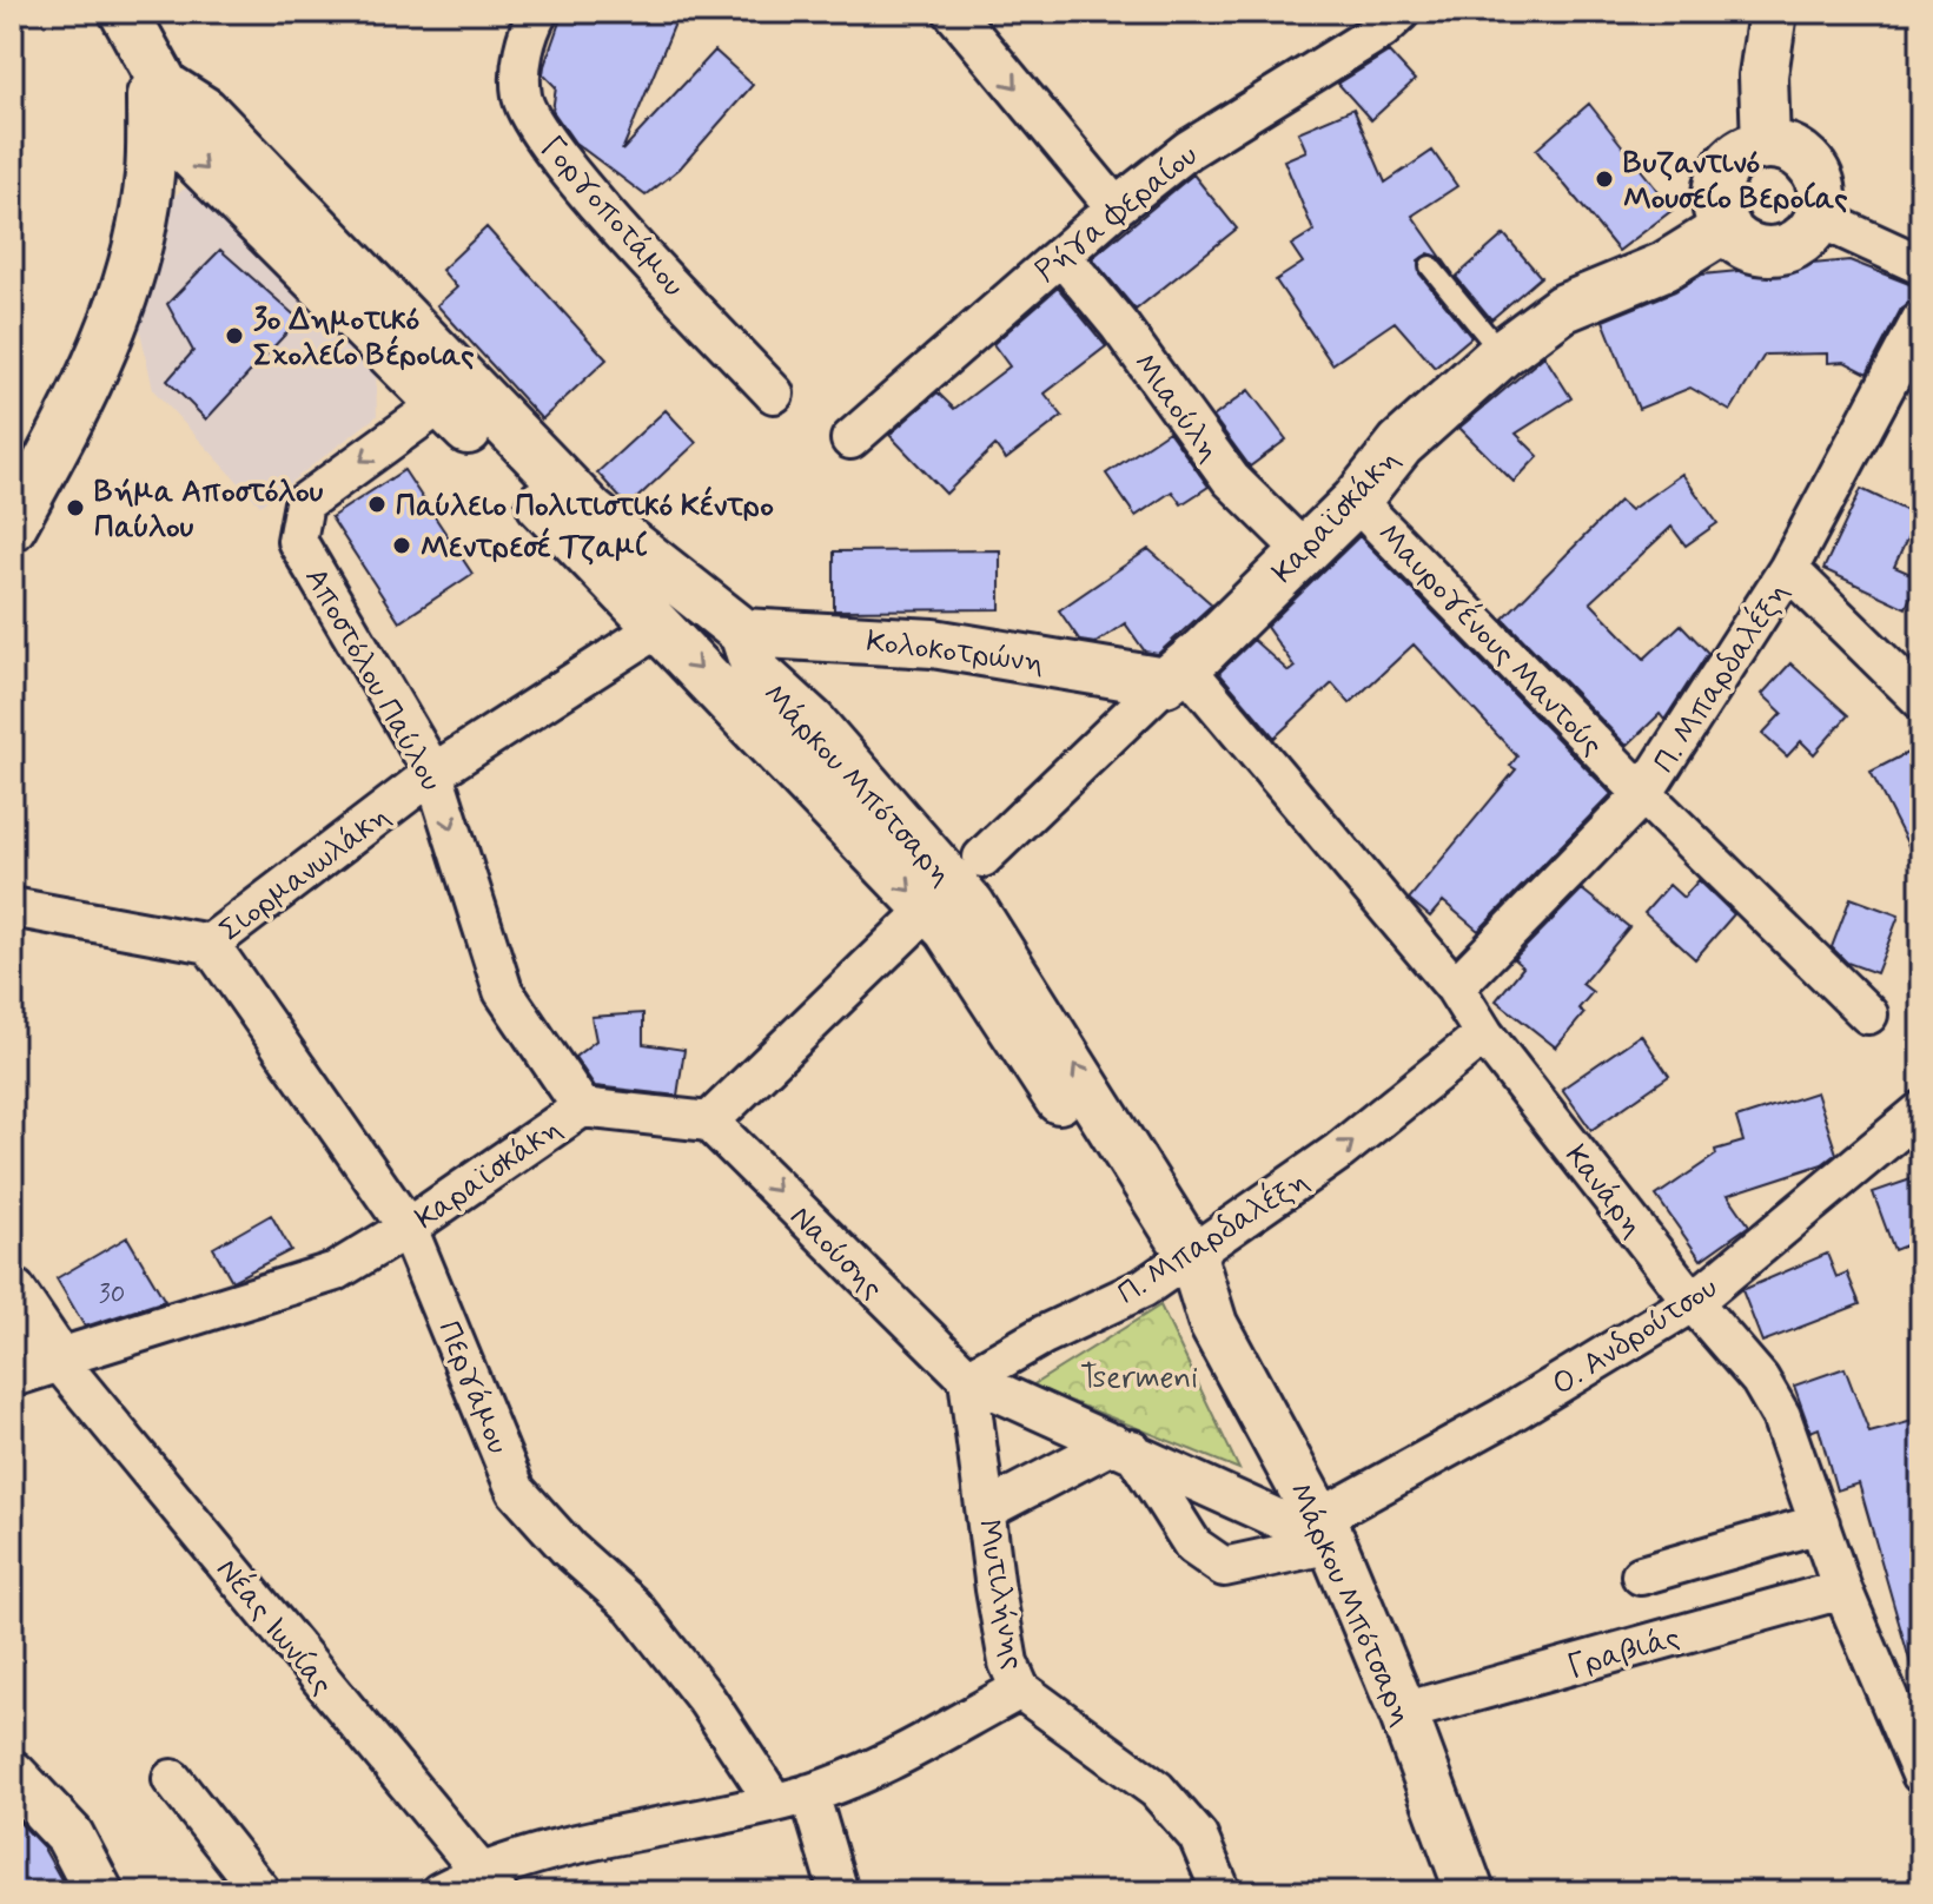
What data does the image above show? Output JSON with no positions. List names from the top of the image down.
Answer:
{
  "streets": {
    "street": [
      "Ρήγα Φεραίου",
      "Γοργοποτάμου",
      "Μιαούλη",
      "Καραϊσκάκη",
      "Μαυρογένους Μαντούς",
      "Κολοκοτρώνη",
      "Π. Μπαρδαλέξη",
      "Αποστόλου Παύλου",
      "Μάρκου Μπότσαρη",
      "Σιορμανωλάκη",
      "Κανάρη",
      "Ναούσης",
      "Ο. Ανδρούτσου",
      "Περγάμου",
      "Mυτιλήνης",
      "Νέας Ιωνίας",
      "Γραβιάς"
    ]
  },
  "crossings": [
    ["Ρήγα Φεραίου", "Μιαούλη"],
    ["Μιαούλη", "Καραϊσκάκη"],
    ["Καραϊσκάκη", "Μαυρογένους Μαντούς"],
    ["Καραϊσκάκη", "Κολοκοτρώνη"],
    ["Καραϊσκάκη", "Αποστόλου Παύλου"],
    ["Καραϊσκάκη", "Κανάρη"],
    ["Καραϊσκάκη", "Ναούσης"],
    ["Καραϊσκάκη", "Περγάμου"],
    ["Καραϊσκάκη", "Νέας Ιωνίας"],
    ["Μαυρογένους Μαντούς", "Π. Μπαρδαλέξη"],
    ["Κολοκοτρώνη", "Μάρκου Μπότσαρη"],
    ["Κολοκοτρώνη", "Κανάρη"],
    ["Π. Μπαρδαλέξη", "Μάρκου Μπότσαρη"],
    ["Π. Μπαρδαλέξη", "Κανάρη"],
    ["Π. Μπαρδαλέξη", "Ναούσης"],
    ["Π. Μπαρδαλέξη", "Mυτιλήνης"],
    ["Αποστόλου Παύλου", "Μάρκου Μπότσαρη"],
    ["Αποστόλου Παύλου", "Σιορμανωλάκη"],
    ["Μάρκου Μπότσαρη", "Σιορμανωλάκη"],
    ["Μάρκου Μπότσαρη", "Ο. Ανδρούτσου"],
    ["Μάρκου Μπότσαρη", "Γραβιάς"],
    ["Σιορμανωλάκη", "Περγάμου"],
    ["Κανάρη", "Ο. Ανδρούτσου"],
    ["Κανάρη", "Γραβιάς"],
    ["Ναούσης", "Mυτιλήνης"]
  ],
  "one_way": ["Αποστόλου Παύλου", "Ναούσης"],
  "parks": ["Tsermeni"],
  "places": [
    "Βυζαντινό Μουσείο Βεροίας",
    "3ο Δημοτικό Σχολείο Βέροιας",
    "Παύλειο Πολιτιστικό Κέντρο",
    "Βήμα Αποστόλου Παύλου",
    "Μεντρεσέ Τζαμί"
  ],
  "house_numbers": ["30"]
}
